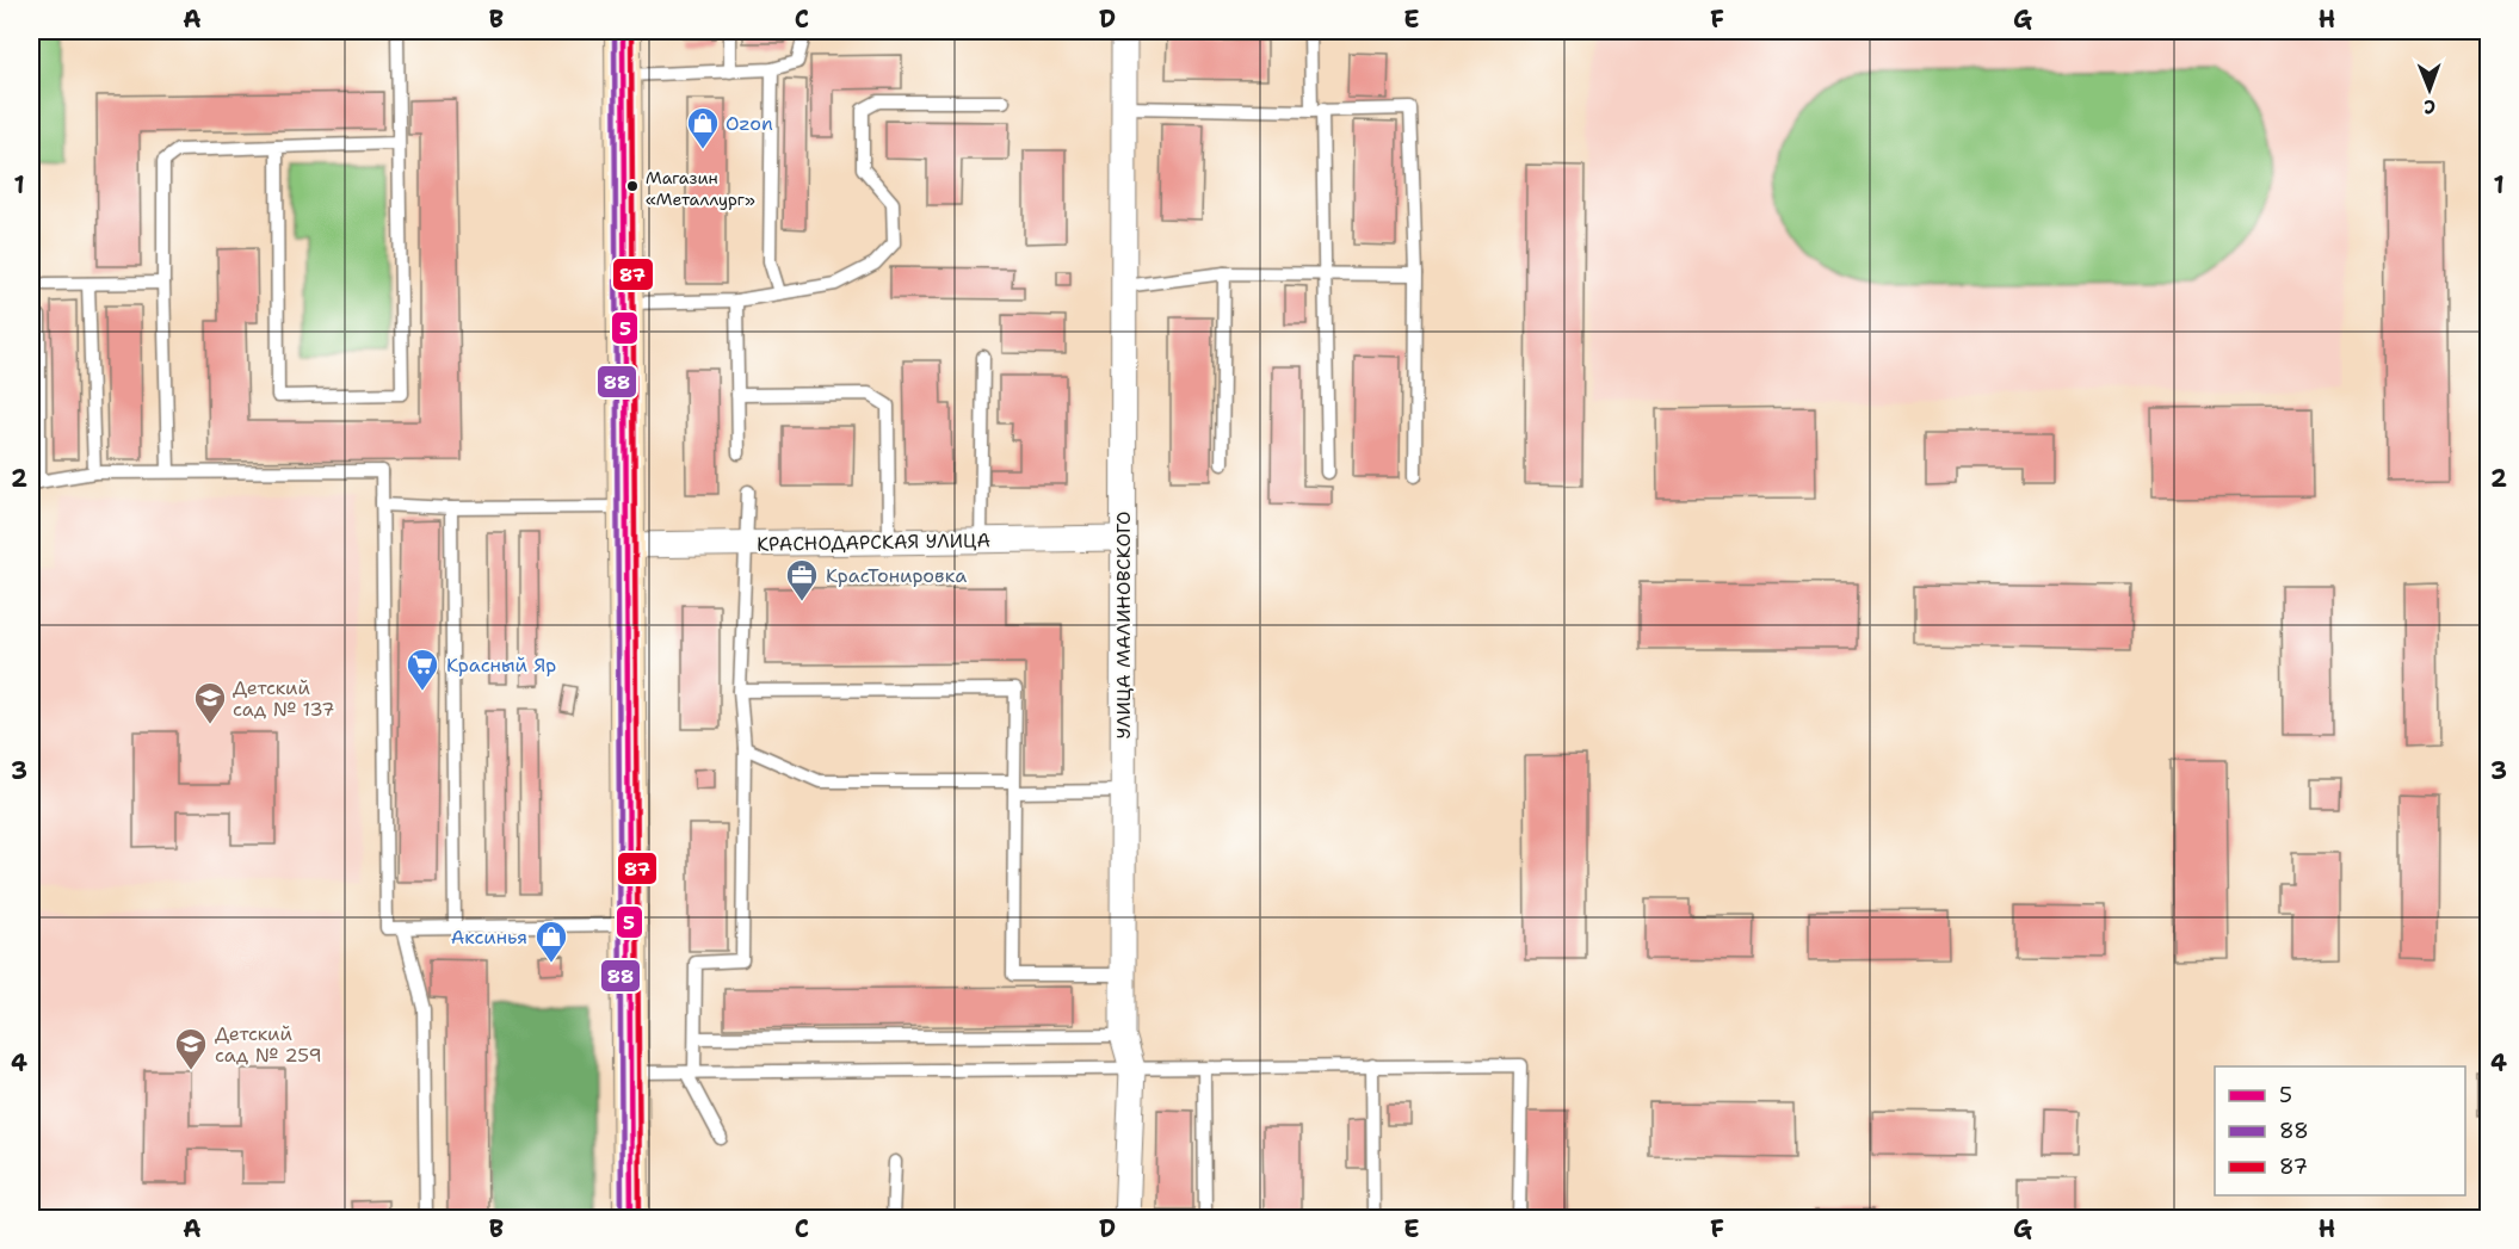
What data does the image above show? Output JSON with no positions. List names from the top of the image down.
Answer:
{
  "streets": {
    "street": ["КРАСНОДАРСКАЯ УЛИЦА", "УЛИЦА МАЛИНОВСКОГО"]
  },
  "crossings": [
    ["КРАСНОДАРСКАЯ УЛИЦА", "УЛИЦА МАЛИНОВСКОГО"]
  ],
  "places": {
    "shop": ["Ozon", "Аксинья"],
    "other": ["Магазин «Металлург»"],
    "office": ["КрасТонировка"],
    "supermarket": ["Красный Яр"],
    "school or university": ["Детский сад № 137", "Детский сад № 259"]
  },
  "lines": ["transit line 5", "transit line 88", "transit line 87"],
  "legend": ["5", "88", "87"],
  "north": "bottom",
  "grid": {
    "columns": [
      "A",
      "B",
      "C",
      "D",
      "E",
      "F",
      "G",
      "H"
    ],
    "rows": [
      "1",
      "2",
      "3",
      "4"
    ]
  }
}
